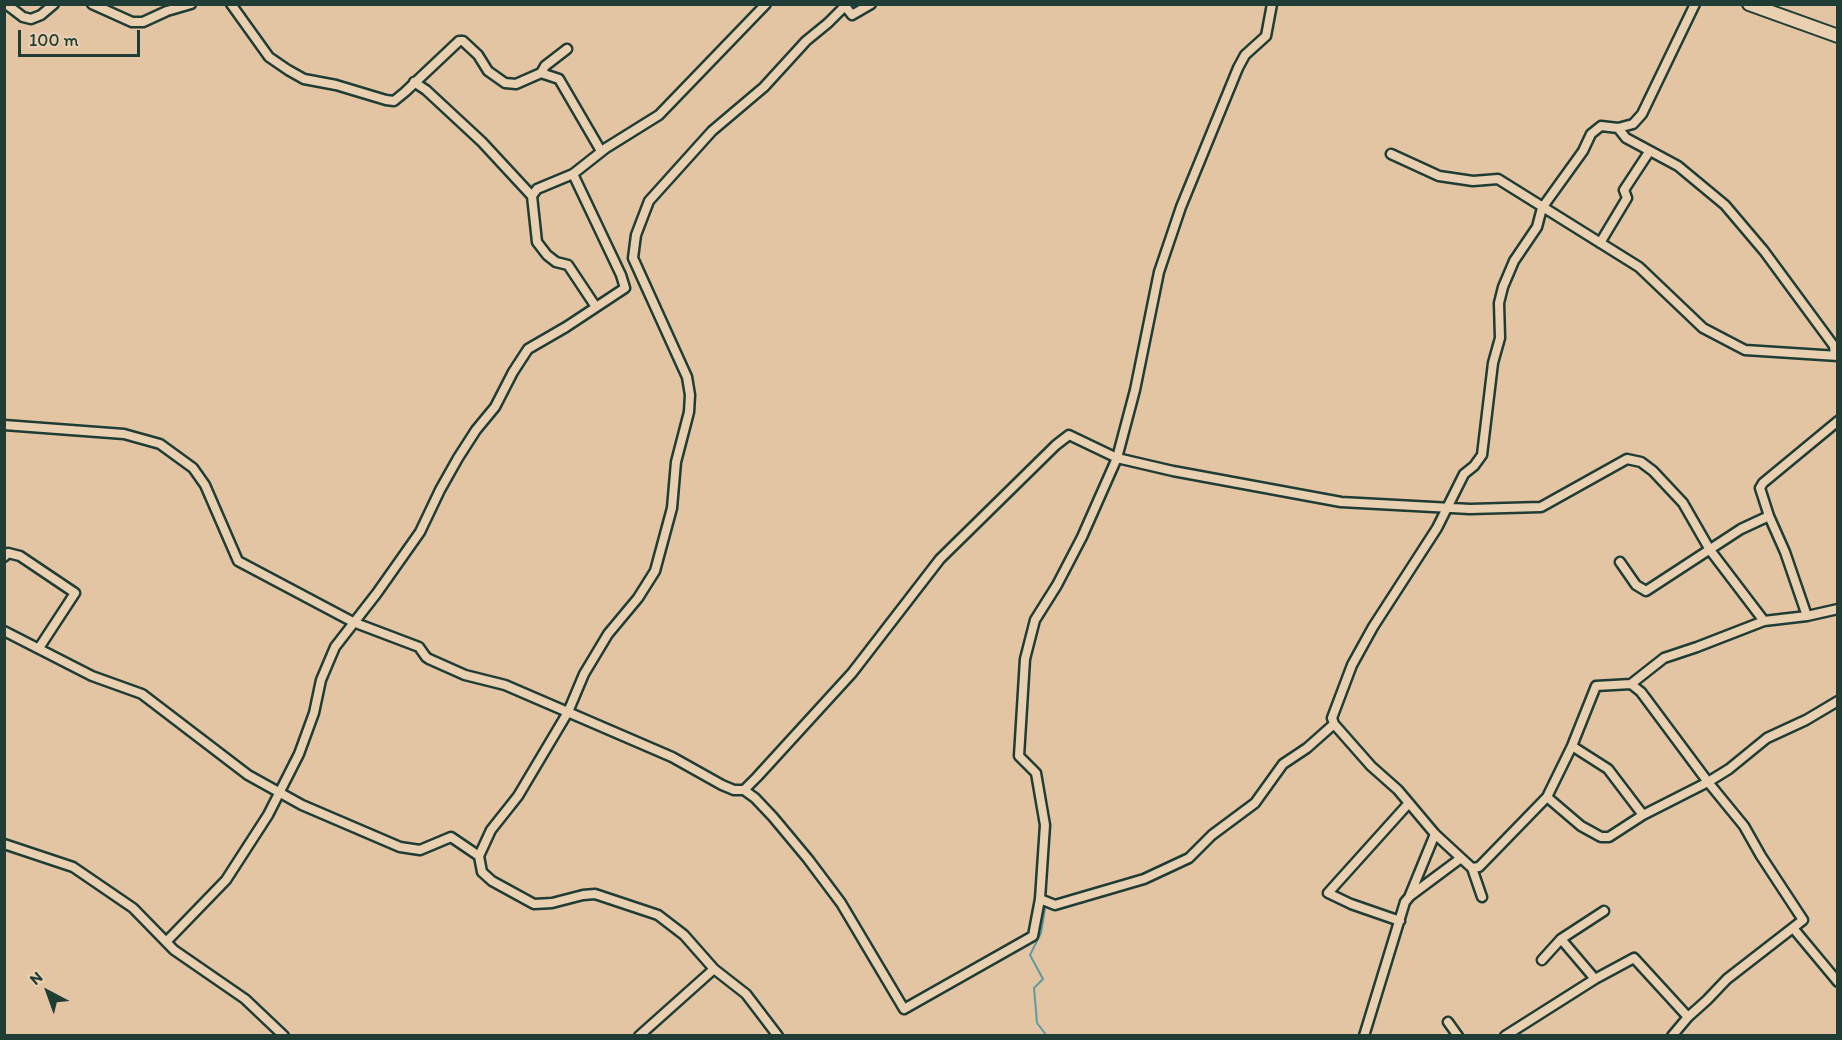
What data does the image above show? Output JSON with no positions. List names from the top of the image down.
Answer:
{
  "scale_bar": "100 m",
  "north": "top left"
}
